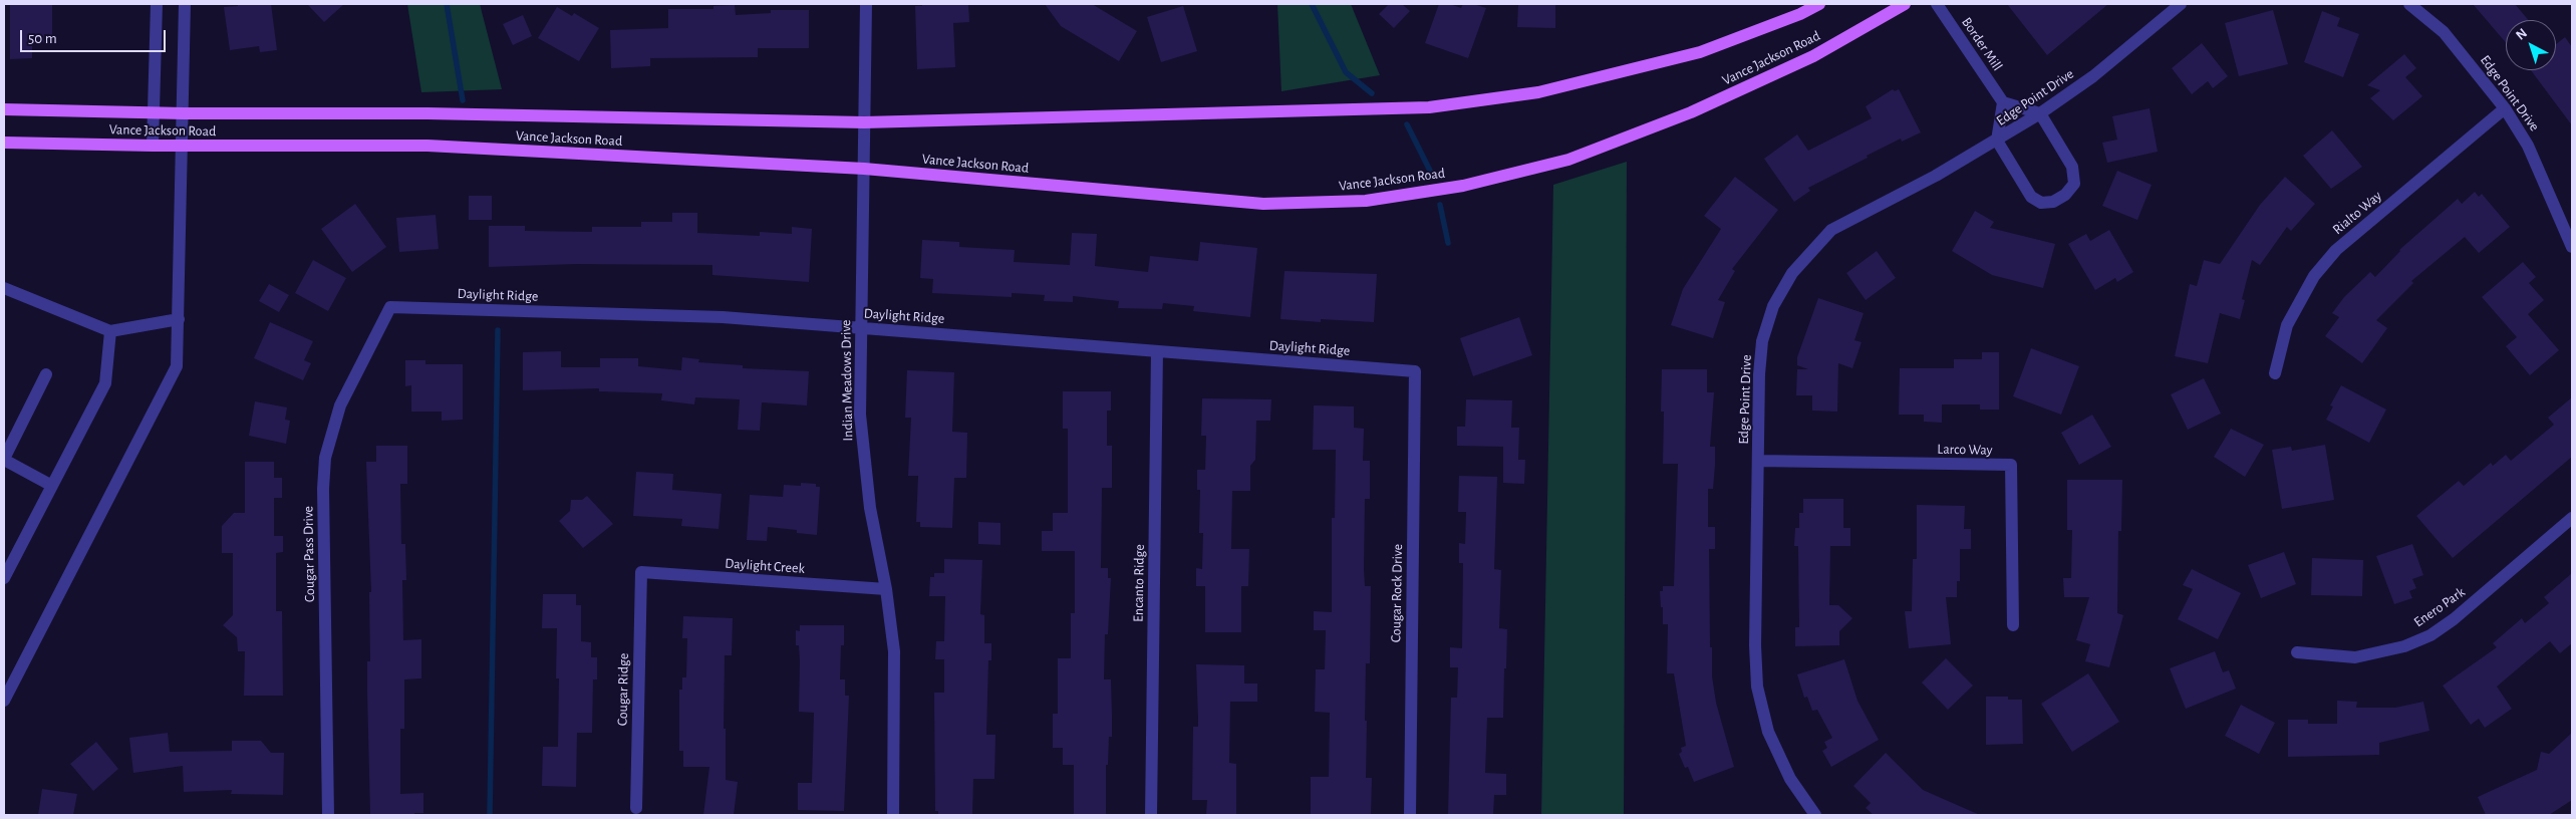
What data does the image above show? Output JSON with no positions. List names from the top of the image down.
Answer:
{
  "streets": {
    "main road": ["Vance Jackson Road"],
    "street": [
      "Border Mill",
      "Edge Point Drive",
      "Rialto Way",
      "Daylight Ridge",
      "Indian Meadows Drive",
      "Larco Way",
      "Cougar Pass Drive",
      "Daylight Creek",
      "Encanto Ridge",
      "Cougar Rock Drive",
      "Enero Park",
      "Cougar Ridge"
    ]
  },
  "crossings": [
    ["Vance Jackson Road", "Indian Meadows Drive"],
    ["Edge Point Drive", "Rialto Way"],
    ["Edge Point Drive", "Larco Way"],
    ["Daylight Ridge", "Indian Meadows Drive"],
    ["Daylight Ridge", "Cougar Pass Drive"],
    ["Daylight Ridge", "Encanto Ridge"],
    ["Daylight Ridge", "Cougar Rock Drive"],
    ["Indian Meadows Drive", "Daylight Creek"],
    ["Daylight Creek", "Cougar Ridge"]
  ],
  "scale_bar": "50 m",
  "north": "top left"
}
